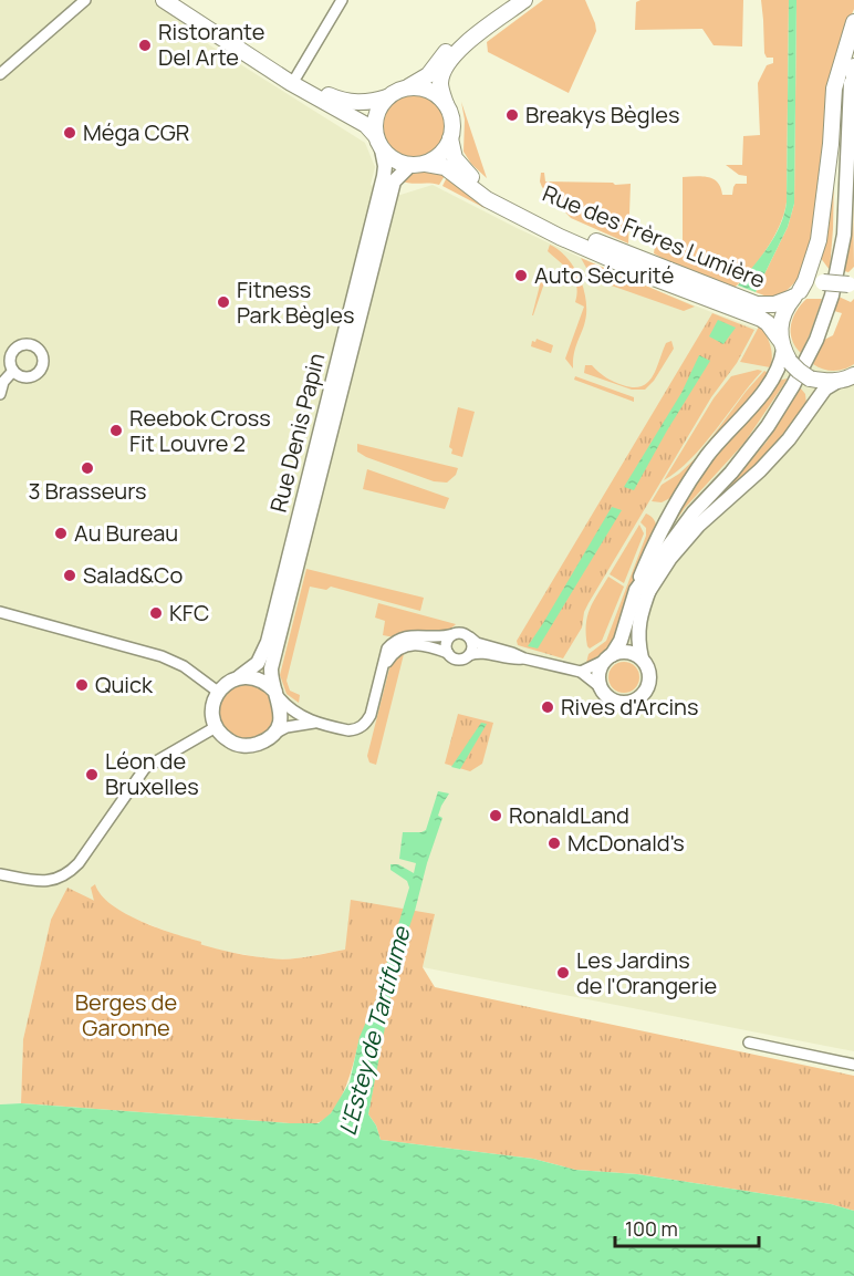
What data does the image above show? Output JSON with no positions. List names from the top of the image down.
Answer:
{
  "streets": {
    "main road": ["Rue des Frères Lumière"],
    "street": ["Rue Denis Papin"]
  },
  "crossings": [
    ["Rue des Frères Lumière", "Rue Denis Papin"]
  ],
  "water": ["L'Estey de Tartifume"],
  "parks": ["Berges de Garonne"],
  "places": [
    "Ristorante Del Arte",
    "Breakys Bègles",
    "Méga CGR",
    "Auto Sécurité",
    "Fitness Park Bègles",
    "Reebok Cross Fit Louvre 2",
    "3 Brasseurs",
    "Au Bureau",
    "Salad&Co",
    "KFC",
    "Quick",
    "Rives d'Arcins",
    "Léon de Bruxelles",
    "RonaldLand",
    "McDonald's",
    "Les Jardins de l'Orangerie"
  ],
  "scale_bar": "100 m"
}
